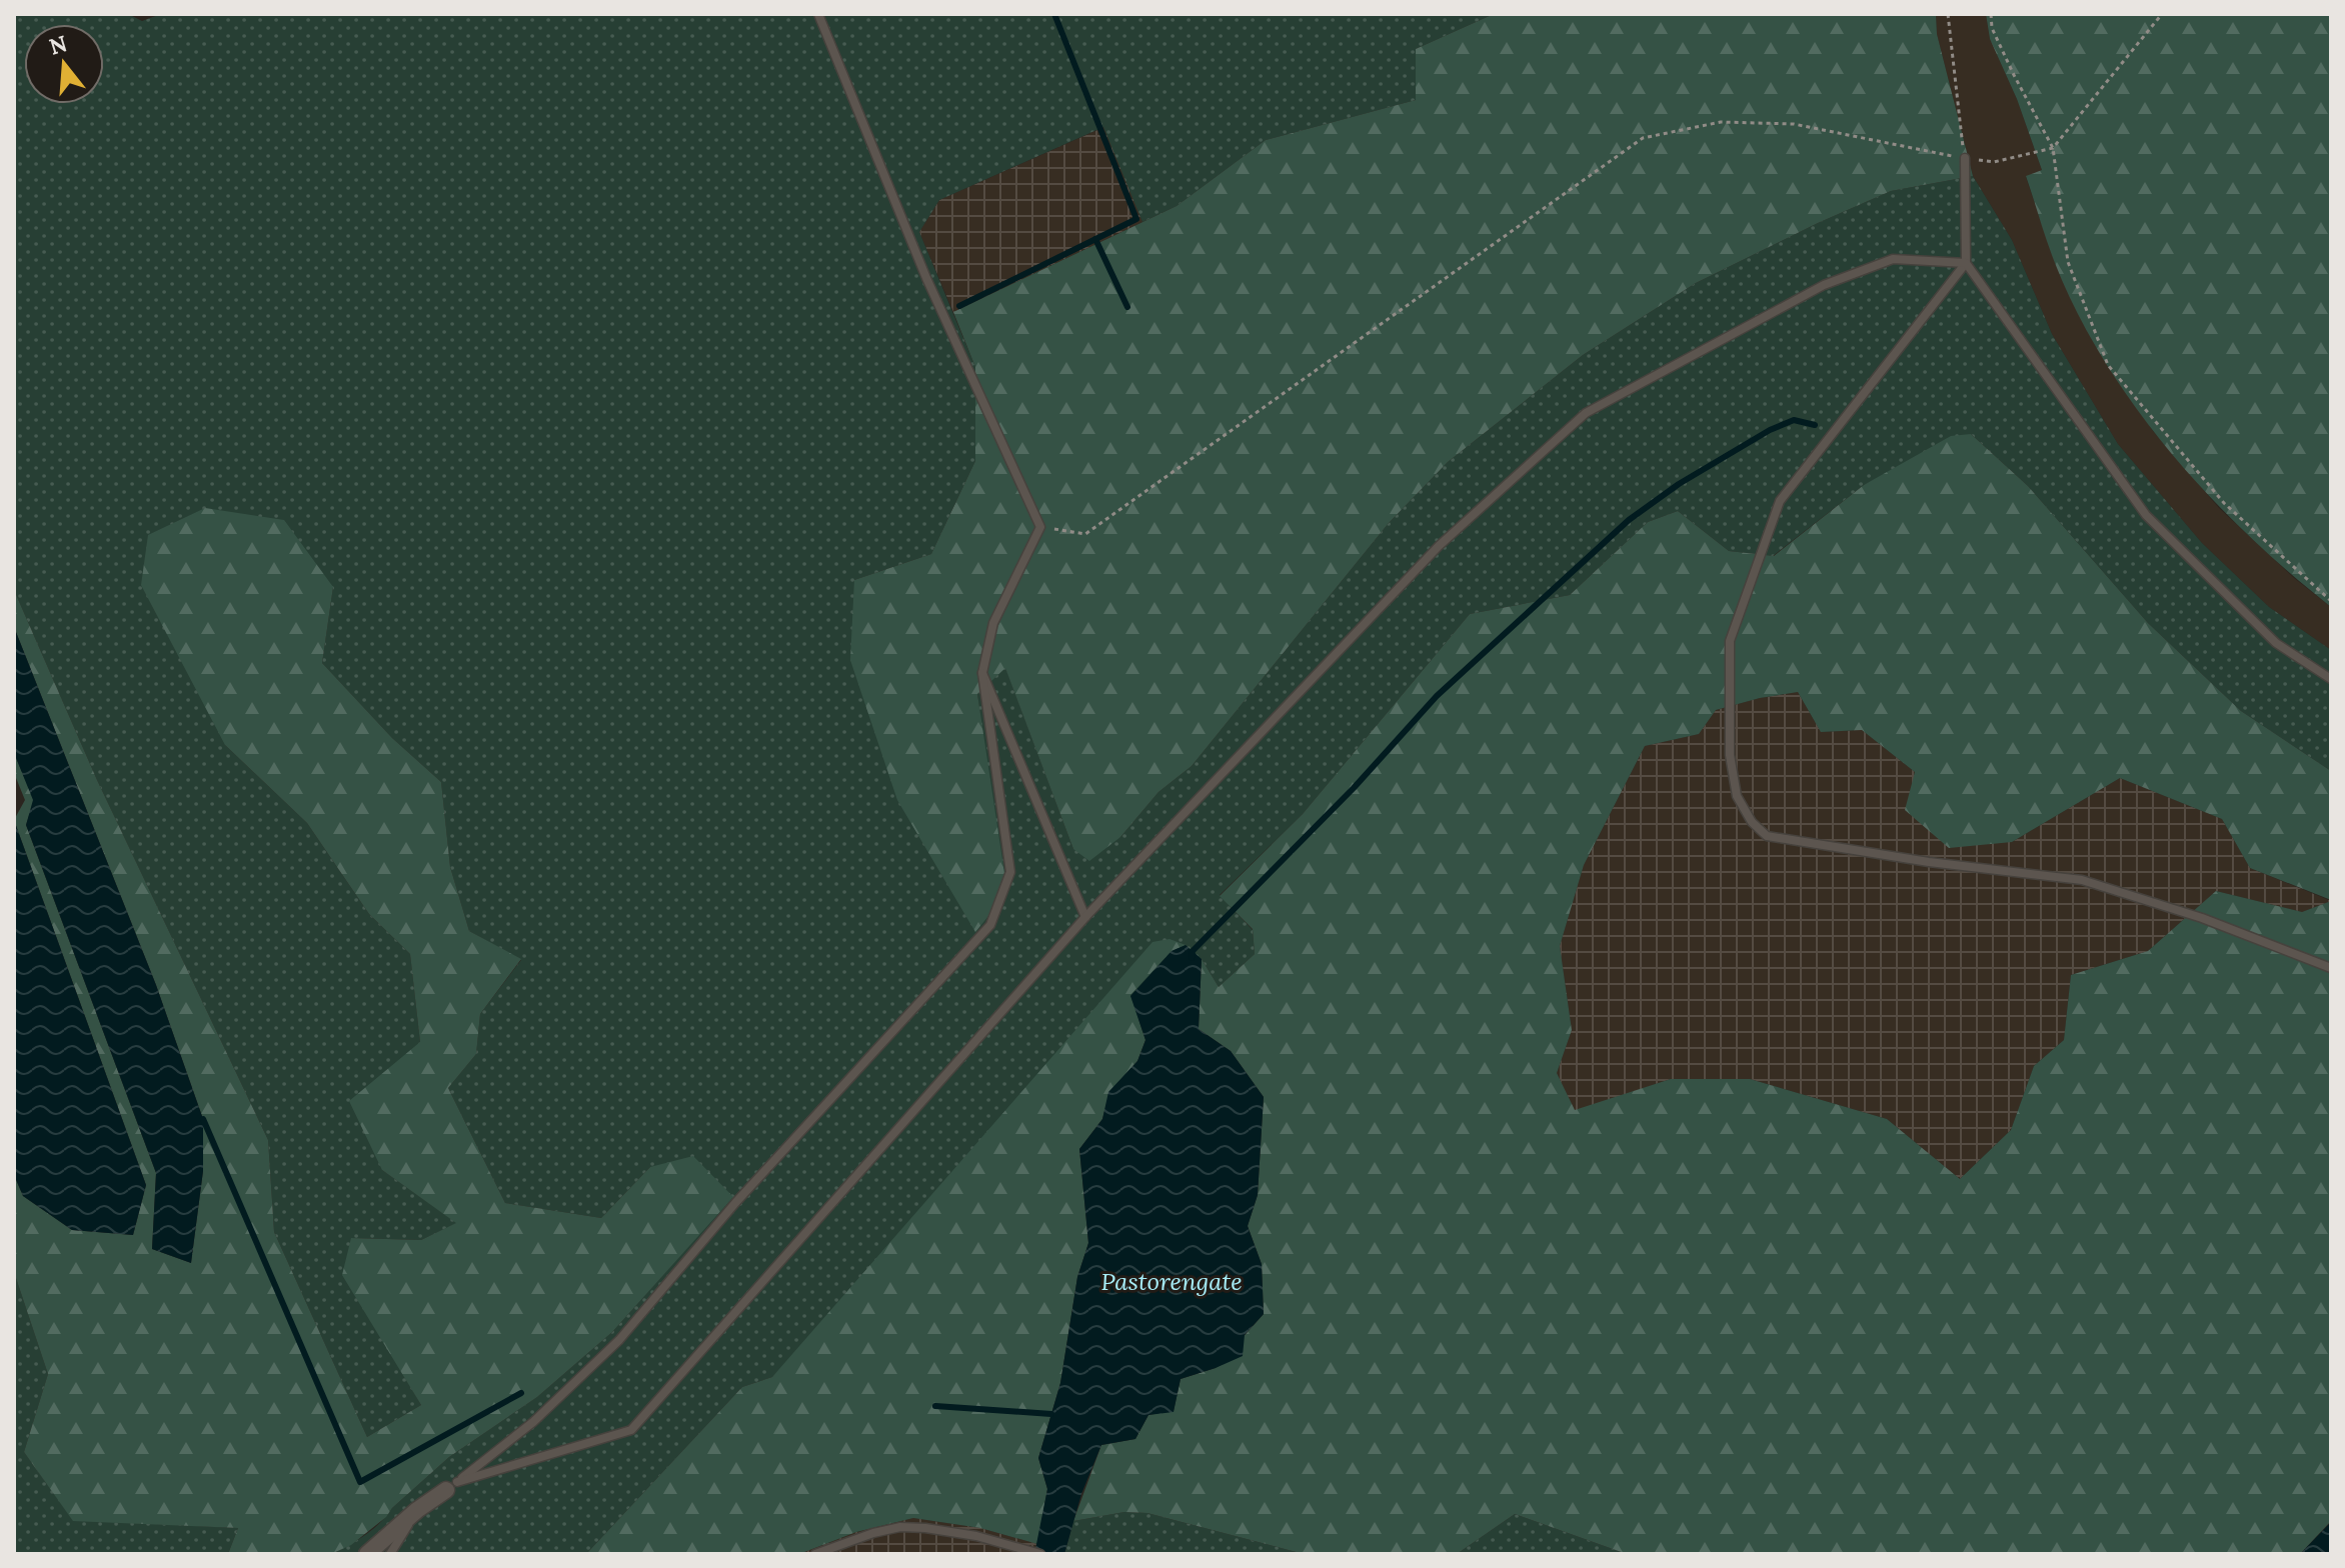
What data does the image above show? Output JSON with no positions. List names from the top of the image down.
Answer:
{
  "water": ["Pastorengate"],
  "north": "top"
}
